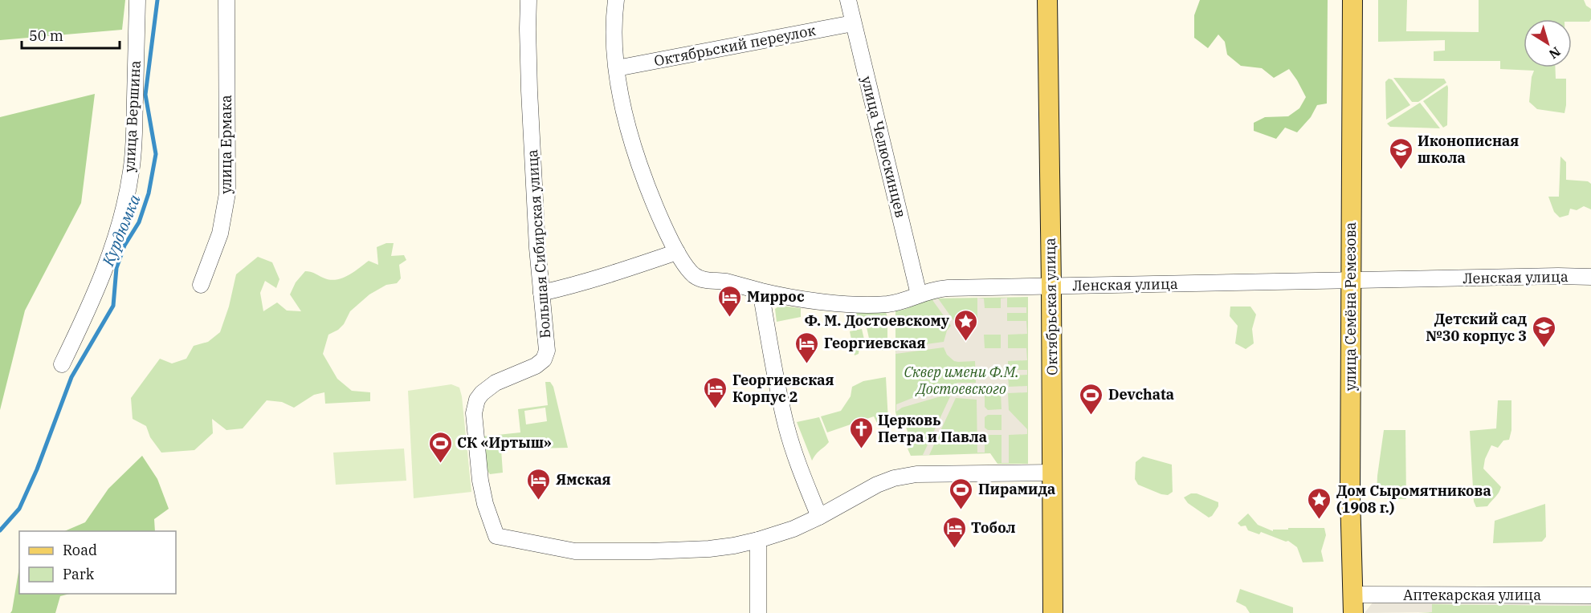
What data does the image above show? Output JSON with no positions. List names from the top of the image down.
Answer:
{
  "streets": {
    "main road": ["Октябрьская улица", "улица Семёна Ремезова"],
    "street": [
      "Октябрьский переулок",
      "улица Вершина",
      "улица Ермака",
      "улица Челюскинцев",
      "Большая Сибирская улица",
      "Ленская улица",
      "Аптекарская улица"
    ]
  },
  "crossings": [
    ["Октябрьский переулок", "улица Челюскинцев"],
    ["Октябрьский переулок", "Ленская улица"],
    ["улица Челюскинцев", "Ленская улица"],
    ["Большая Сибирская улица", "Октябрьская улица"],
    ["Ленская улица", "Октябрьская улица"],
    ["Ленская улица", "улица Семёна Ремезова"],
    ["улица Семёна Ремезова", "Аптекарская улица"]
  ],
  "water": ["Курдюмка"],
  "parks": ["Сквер имени Ф.М. Достоевского"],
  "places": {
    "school or university": ["Иконописная школа", "Детский сад №30 корпус 3"],
    "hotel": [
      "Миррос",
      "Георгиевская",
      "Георгиевская Корпус 2",
      "Ямская",
      "Тобол"
    ],
    "place": ["Ф. М. Достоевскому", "Дом Сыромятникова (1908 г.)"],
    "sports": ["Devchata", "СК «Иртыш»", "Пирамида"],
    "church": ["Церковь Петра и Павла"]
  },
  "legend": ["Road", "Park"],
  "scale_bar": "50 m",
  "north": "bottom right"
}
